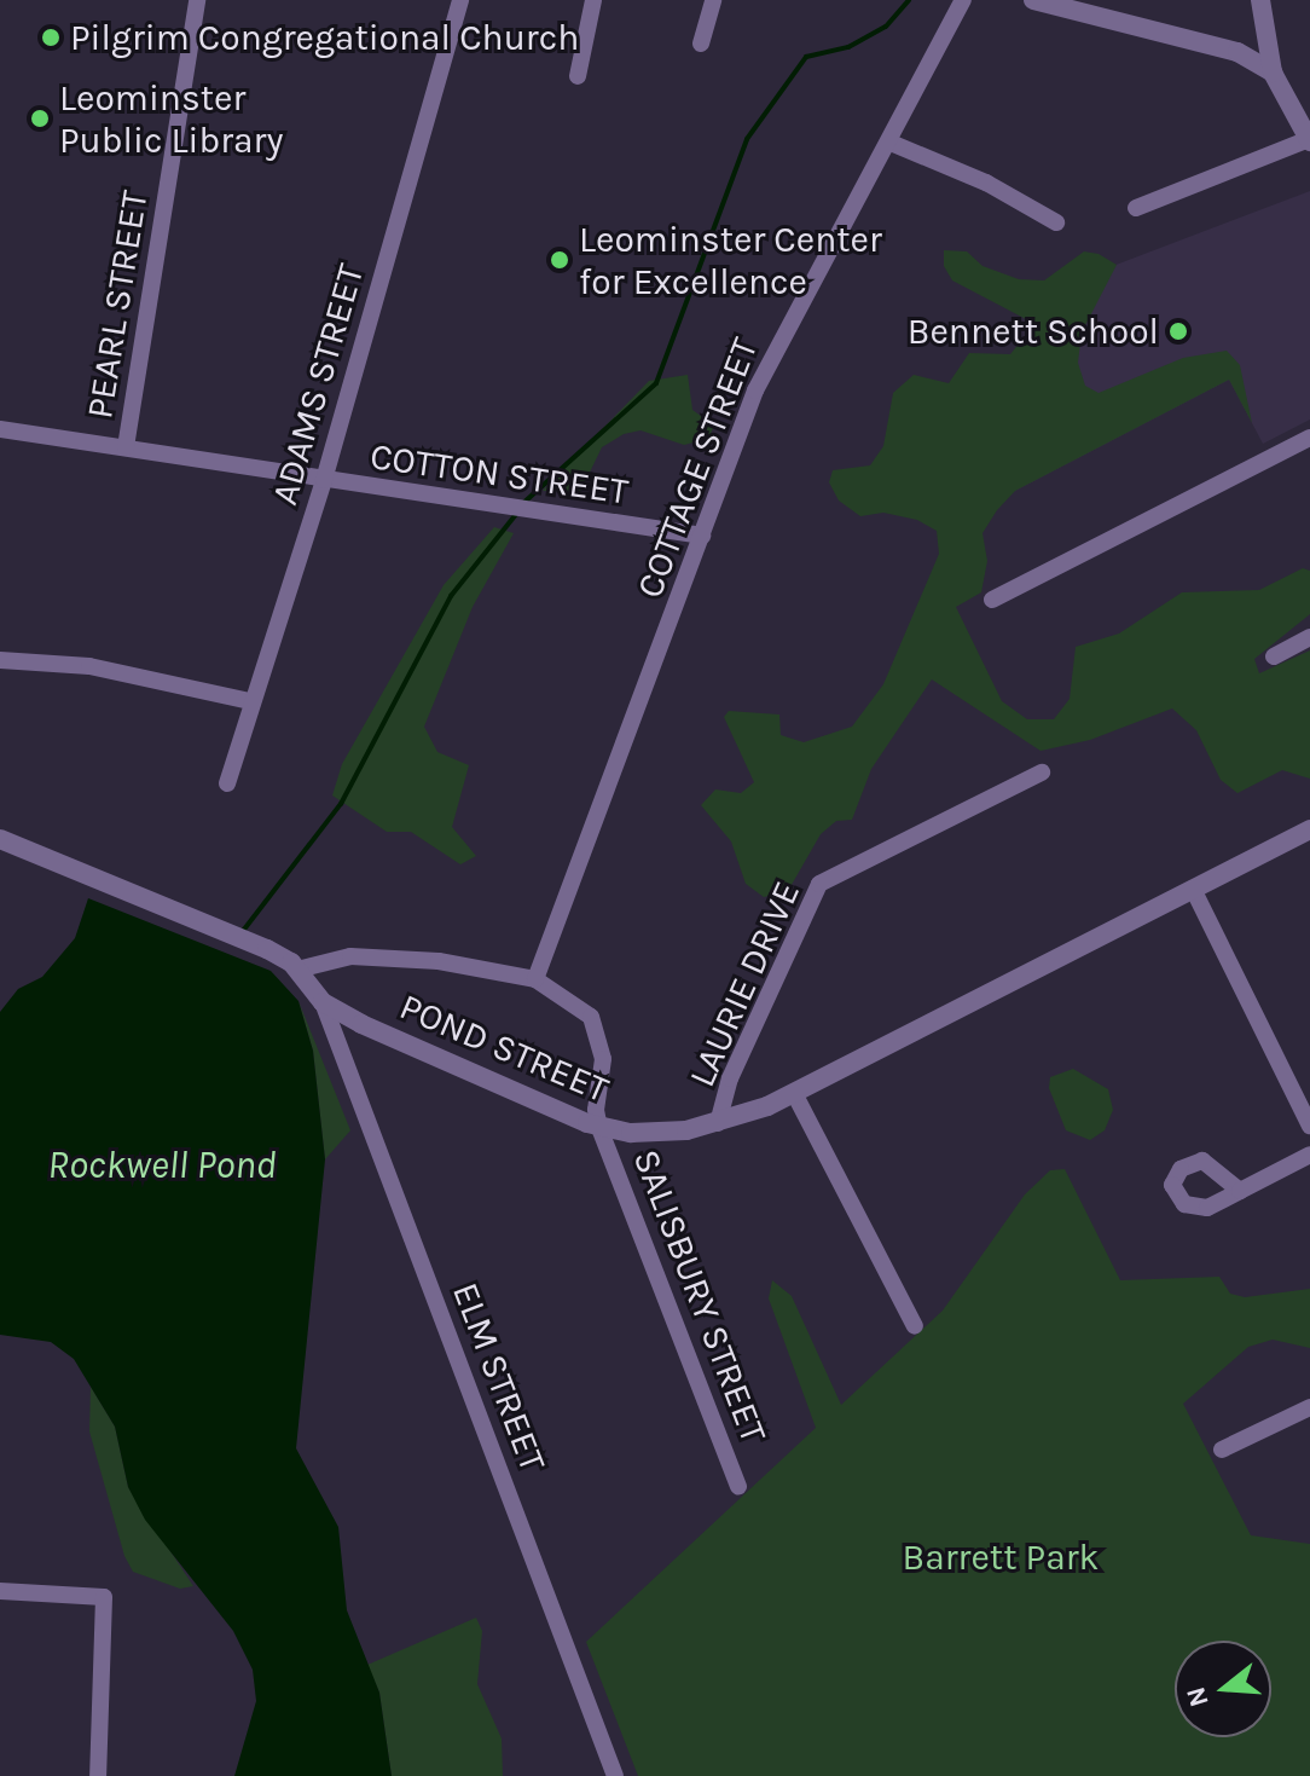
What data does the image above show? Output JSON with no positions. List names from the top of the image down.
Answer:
{
  "streets": {
    "street": [
      "PEARL STREET",
      "ADAMS STREET",
      "COTTAGE STREET",
      "COTTON STREET",
      "LAURIE DRIVE",
      "POND STREET",
      "SALISBURY STREET",
      "ELM STREET"
    ]
  },
  "crossings": [
    ["PEARL STREET", "COTTON STREET"],
    ["ADAMS STREET", "COTTON STREET"],
    ["COTTAGE STREET", "COTTON STREET"],
    ["LAURIE DRIVE", "POND STREET"],
    ["POND STREET", "SALISBURY STREET"],
    ["POND STREET", "ELM STREET"]
  ],
  "water": ["Rockwell Pond"],
  "parks": ["Barrett Park"],
  "places": [
    "Pilgrim Congregational Church",
    "Leominster Public Library",
    "Leominster Center for Excellence",
    "Bennett School"
  ],
  "north": "left"
}
